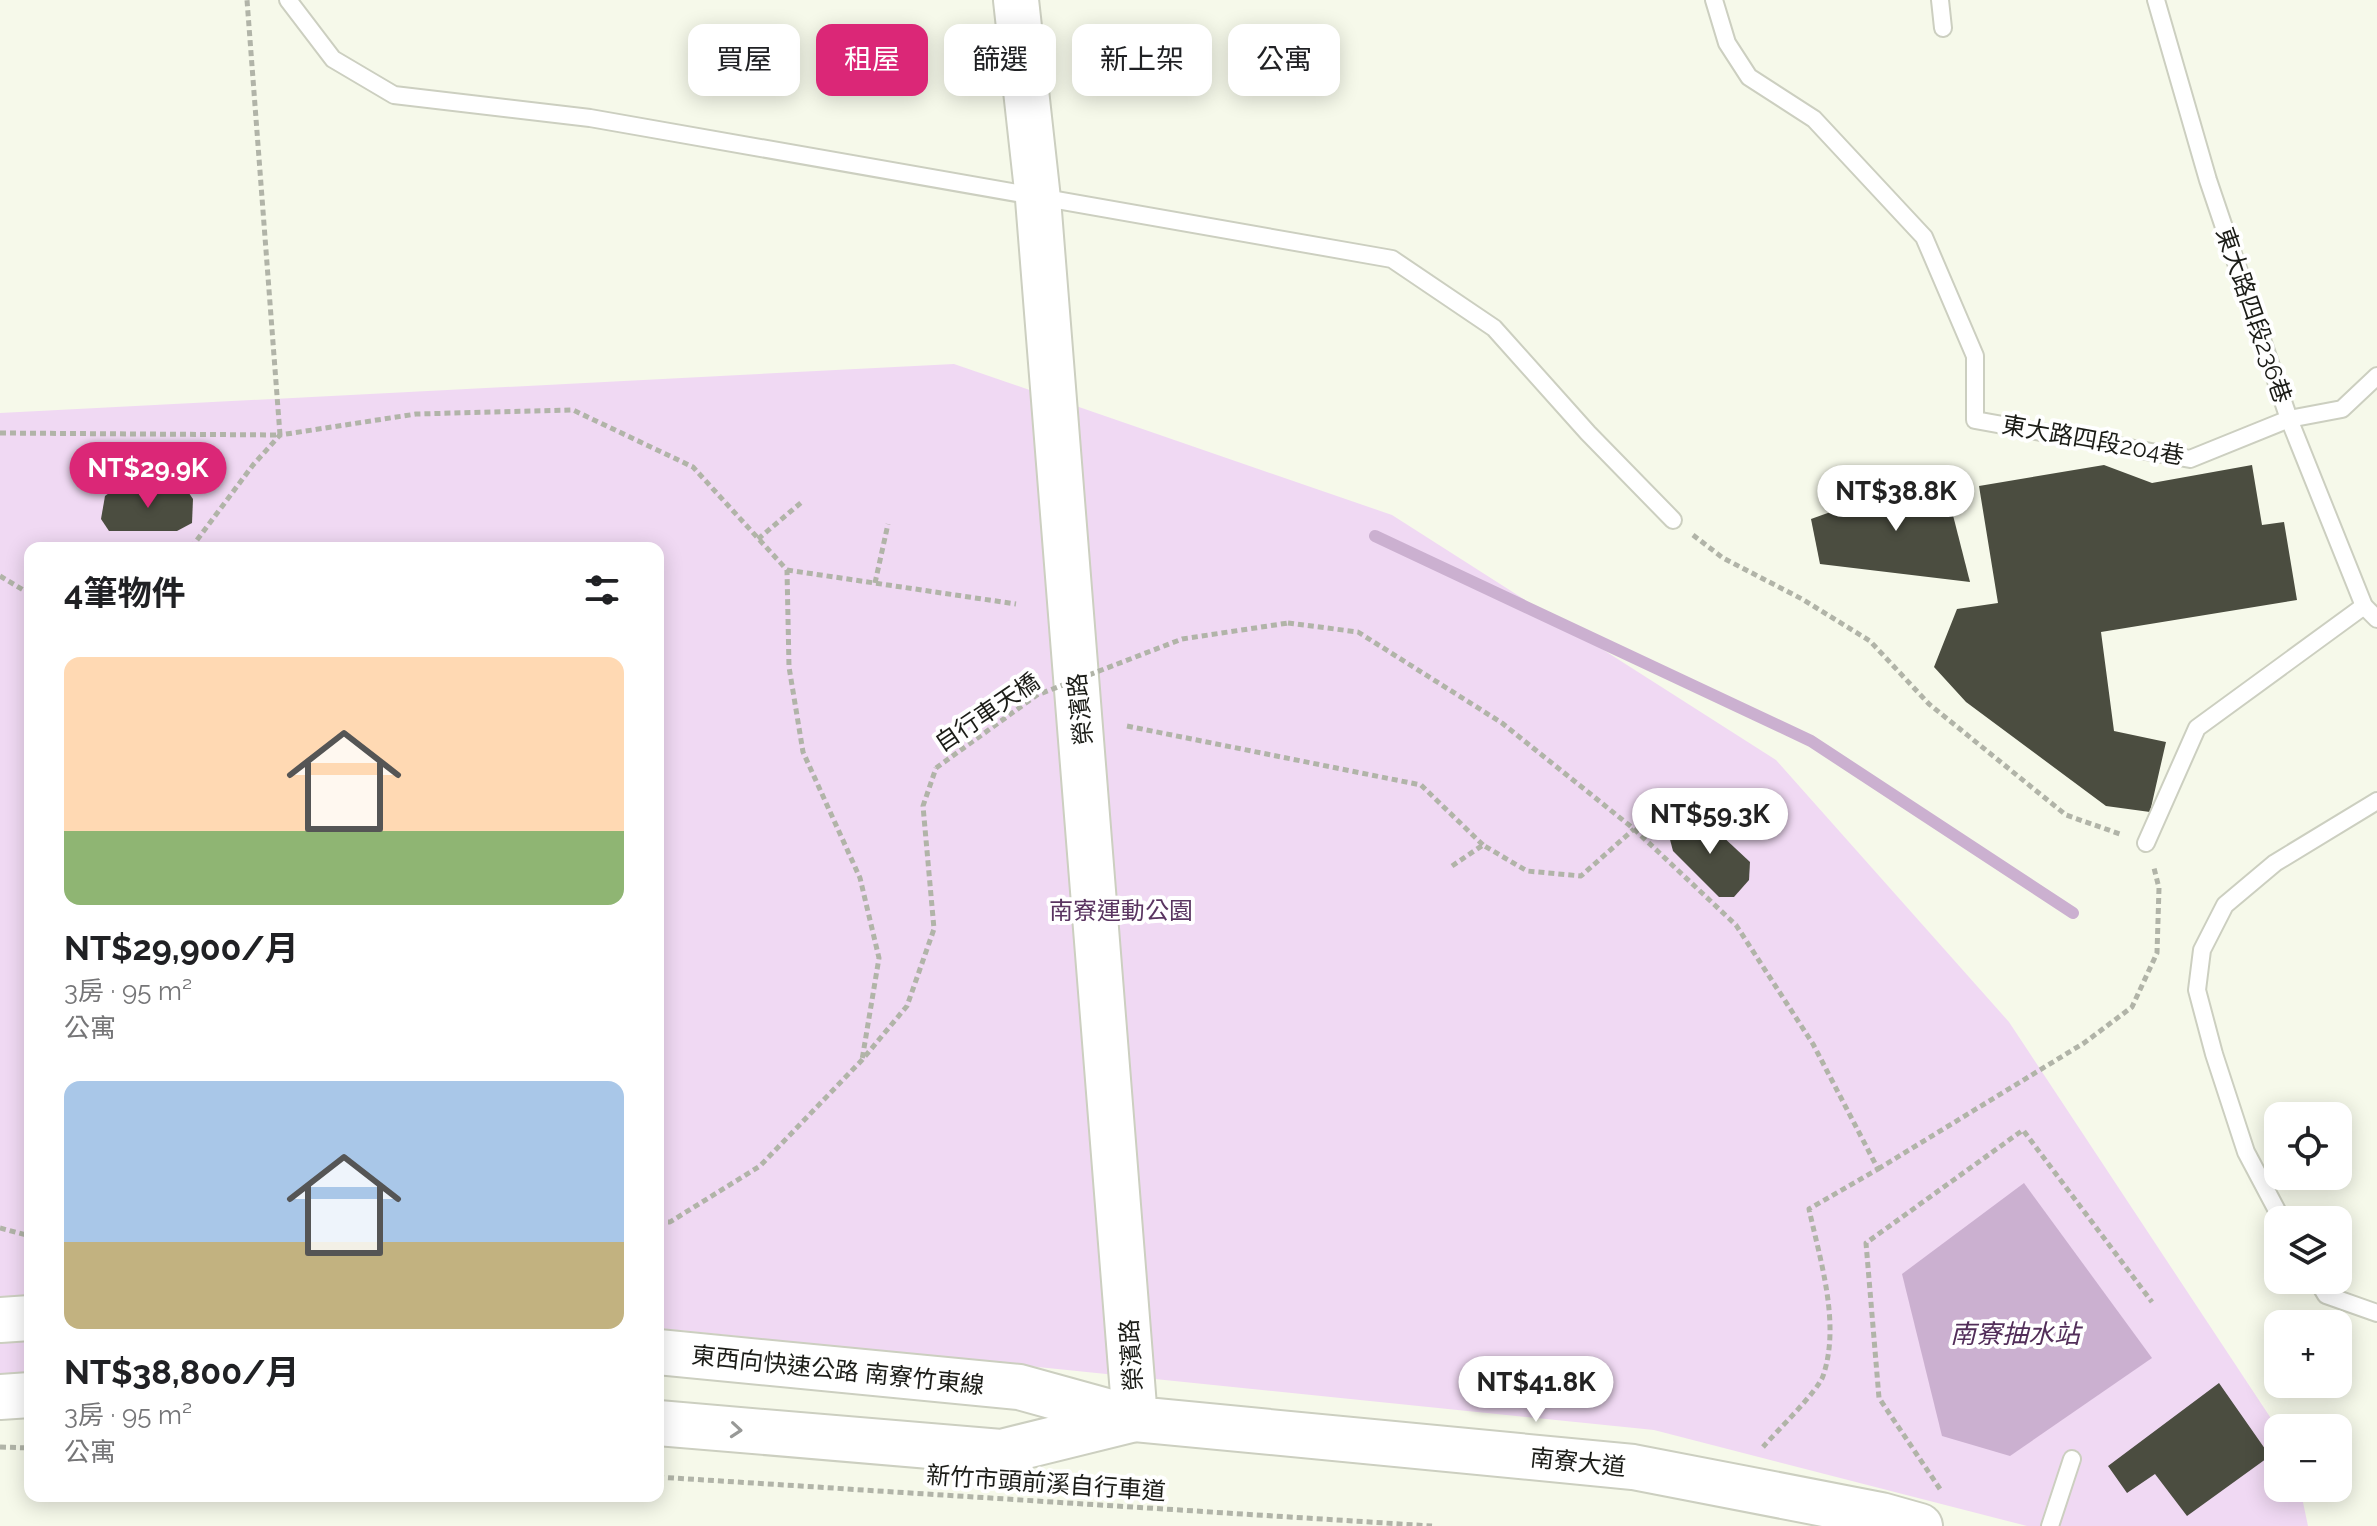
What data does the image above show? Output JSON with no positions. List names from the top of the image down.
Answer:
{
  "streets": {
    "main road": ["榮濱路", "東西向快速公路 南寮竹東線", "南寮大道"],
    "lane": ["東大路四段236巷", "東大路四段204巷"],
    "path": ["自行車天橋", "新竹市頭前溪自行車道"]
  },
  "crossings": [
    ["東大路四段236巷", "東大路四段204巷"],
    ["榮濱路", "東西向快速公路 南寮竹東線"],
    ["榮濱路", "南寮大道"],
    ["東西向快速公路 南寮竹東線", "南寮大道"]
  ],
  "water": ["南寮抽水站"],
  "parks": ["南寮運動公園"],
  "page": {
    "chip": [
      "買屋",
      "租屋",
      "篩選",
      "新上架",
      "公寓"
    ],
    "price": [
      "NT$29.9K",
      "NT$38.8K",
      "NT$59.3K",
      "NT$41.8K"
    ],
    "heading": "4筆物件",
    "list": [
      {
        "name": "NT$29,900/月",
        "note": "3房 · 95 m² · 公寓"
      },
      {
        "name": "NT$38,800/月",
        "note": "3房 · 95 m² · 公寓"
      }
    ],
    "map_buttons": ["+", "−"]
  }
}
